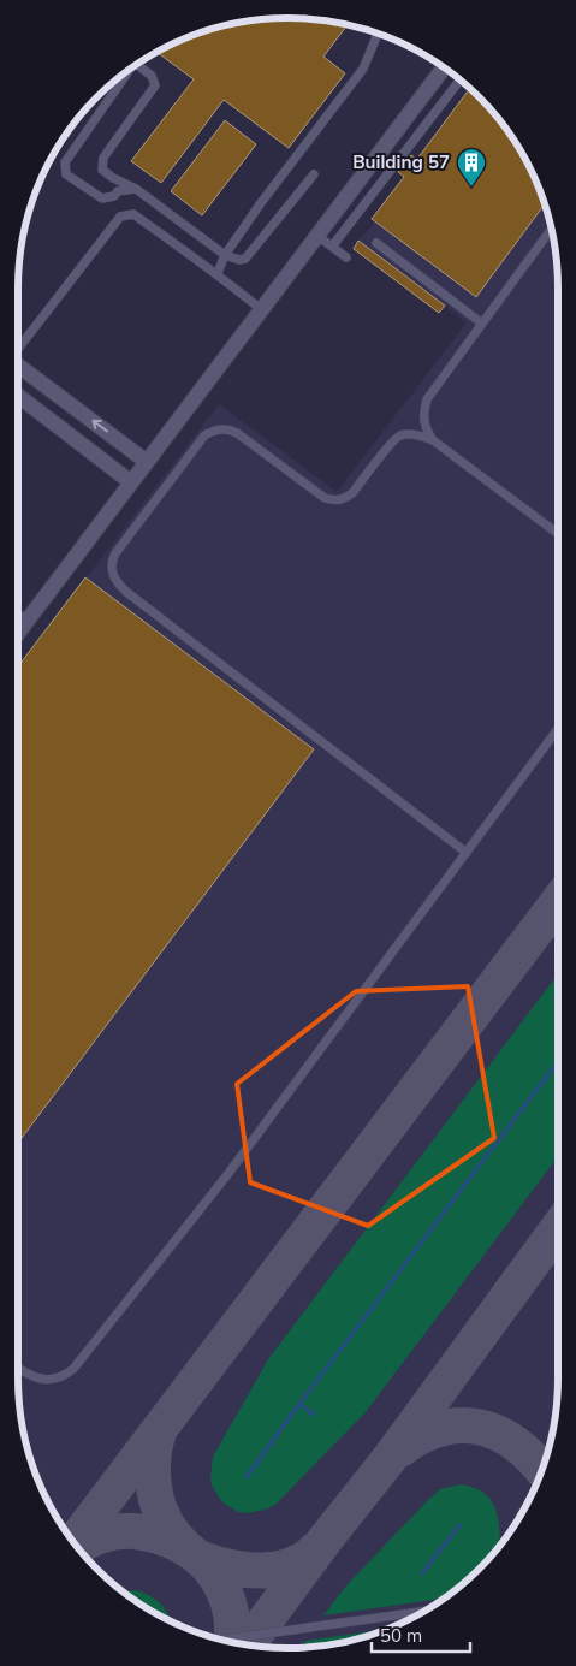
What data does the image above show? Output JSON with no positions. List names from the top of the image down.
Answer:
{
  "places": {
    "building": ["Building 57"]
  },
  "scale_bar": "50 m"
}
